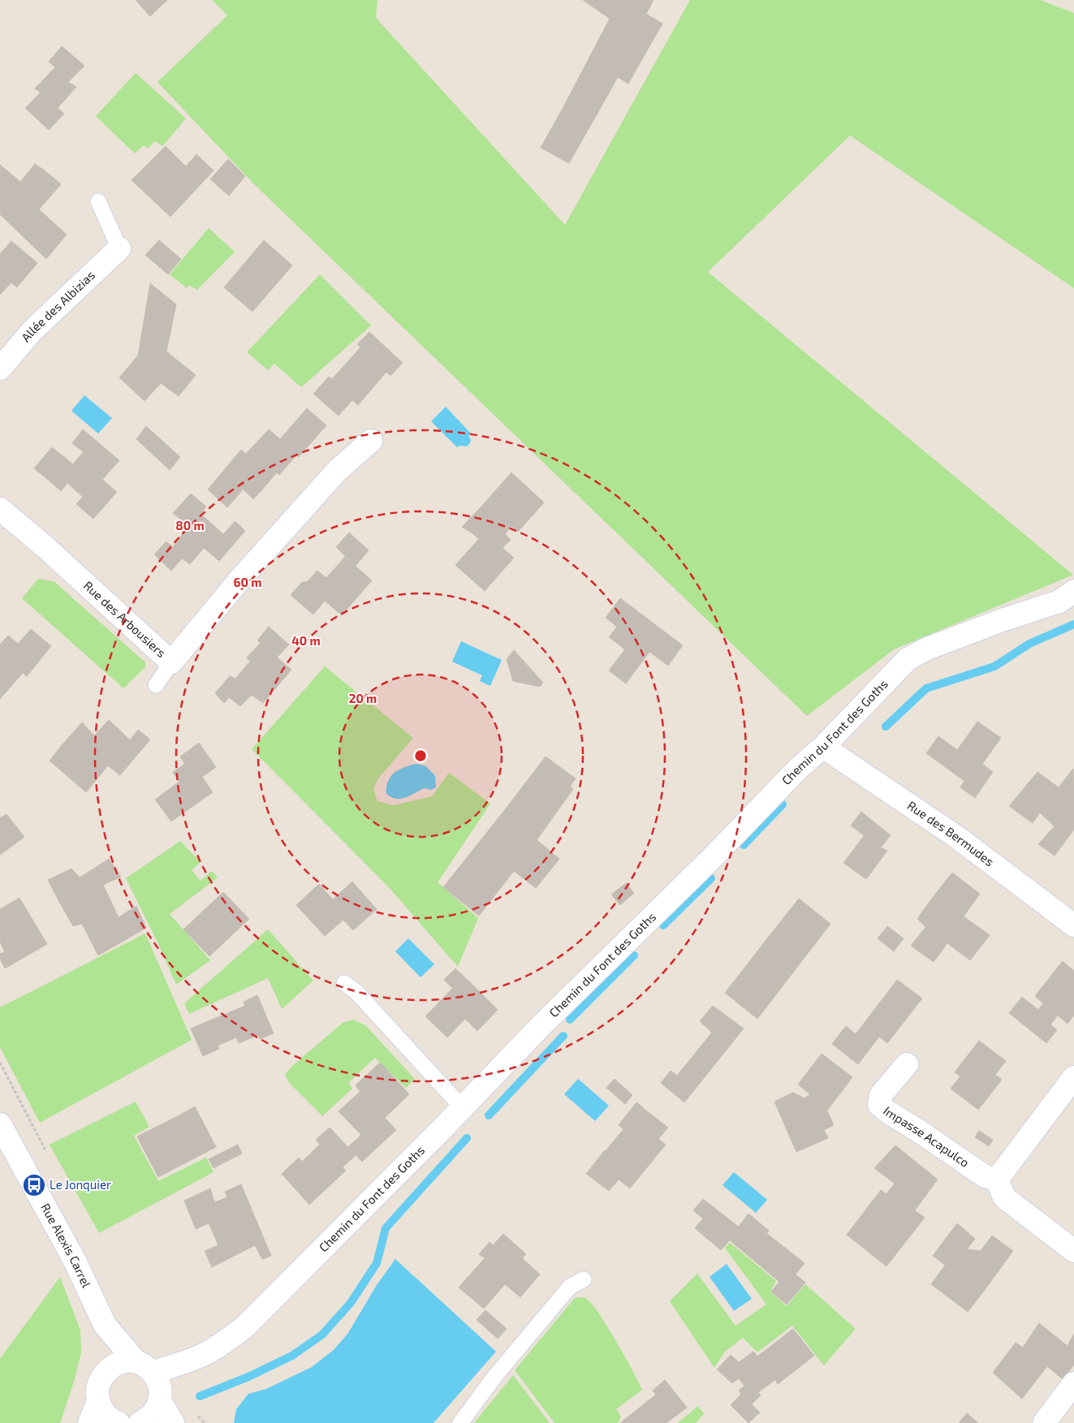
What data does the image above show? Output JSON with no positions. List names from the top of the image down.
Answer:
{
  "streets": {
    "street": [
      "Allée des Albizias",
      "Rue des Arbousiers",
      "Chemin du Font des Goths",
      "Rue des Bermudes",
      "Impasse Acapulco",
      "Rue Alexis Carrel"
    ]
  },
  "crossings": [
    ["Chemin du Font des Goths", "Rue des Bermudes"],
    ["Chemin du Font des Goths", "Rue Alexis Carrel"]
  ],
  "places": {
    "bus stop": ["Le Jonquier"]
  },
  "rings": [
    "80 m",
    "60 m",
    "40 m",
    "20 m"
  ]
}
